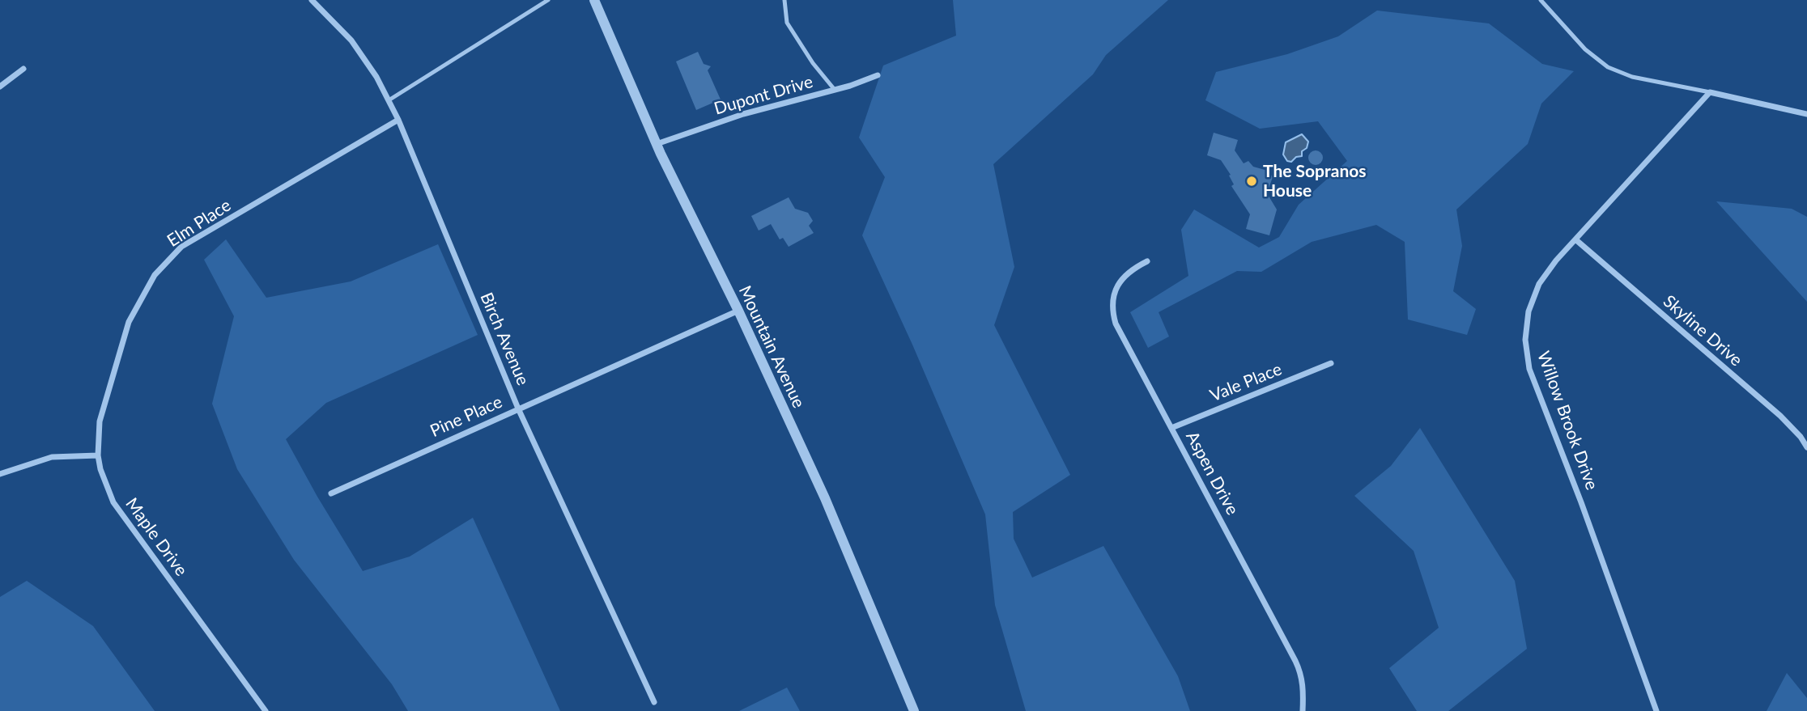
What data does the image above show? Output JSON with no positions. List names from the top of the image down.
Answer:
{
  "streets": {
    "street": [
      "Dupont Drive",
      "Elm Place",
      "Skyline Drive",
      "Birch Avenue",
      "Mountain Avenue",
      "Vale Place",
      "Pine Place",
      "Willow Brook Drive",
      "Aspen Drive",
      "Maple Drive"
    ]
  },
  "crossings": [
    ["Dupont Drive", "Mountain Avenue"],
    ["Elm Place", "Birch Avenue"],
    ["Elm Place", "Maple Drive"],
    ["Skyline Drive", "Willow Brook Drive"],
    ["Birch Avenue", "Pine Place"],
    ["Mountain Avenue", "Pine Place"],
    ["Vale Place", "Aspen Drive"]
  ],
  "places": ["The Sopranos House"]
}
